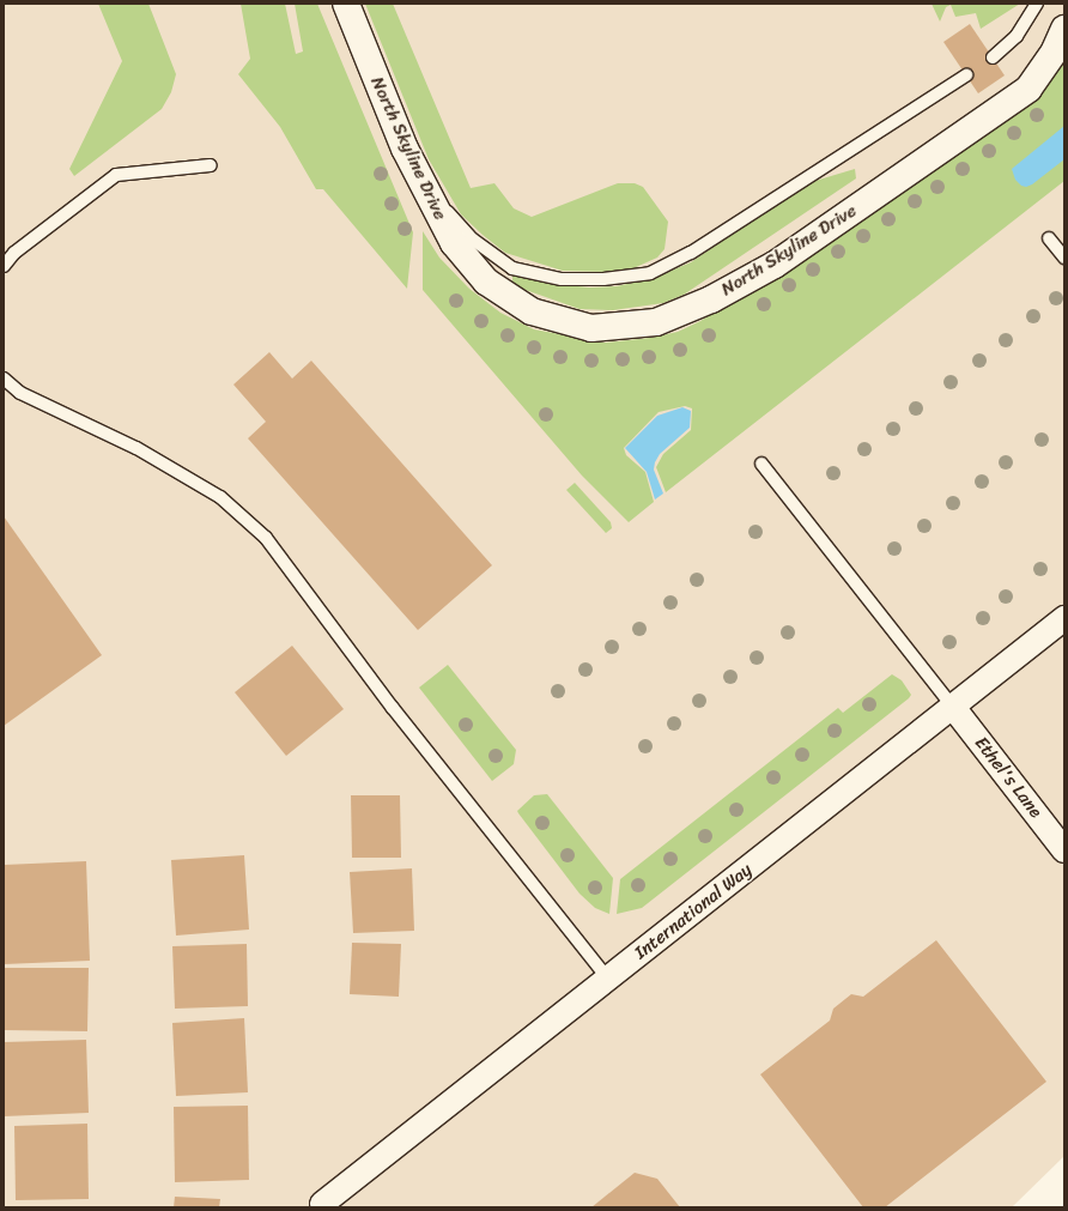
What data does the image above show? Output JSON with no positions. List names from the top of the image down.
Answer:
{
  "streets": {
    "main road": ["North Skyline Drive"],
    "street": ["Ethel's Lane", "International Way"]
  },
  "crossings": [
    ["Ethel's Lane", "International Way"]
  ]
}
